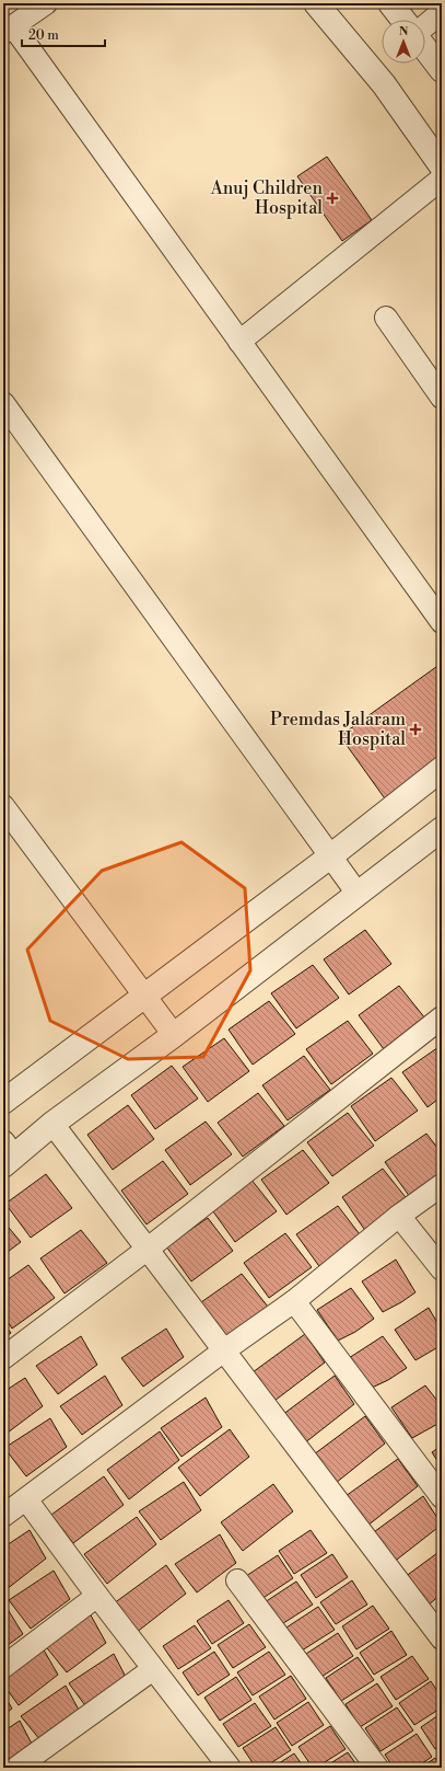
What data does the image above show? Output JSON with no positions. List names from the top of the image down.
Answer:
{
  "places": {
    "health": ["Anuj Children Hospital", "Premdas Jalaram Hospital"]
  },
  "scale_bar": "20 m",
  "north": "top"
}
